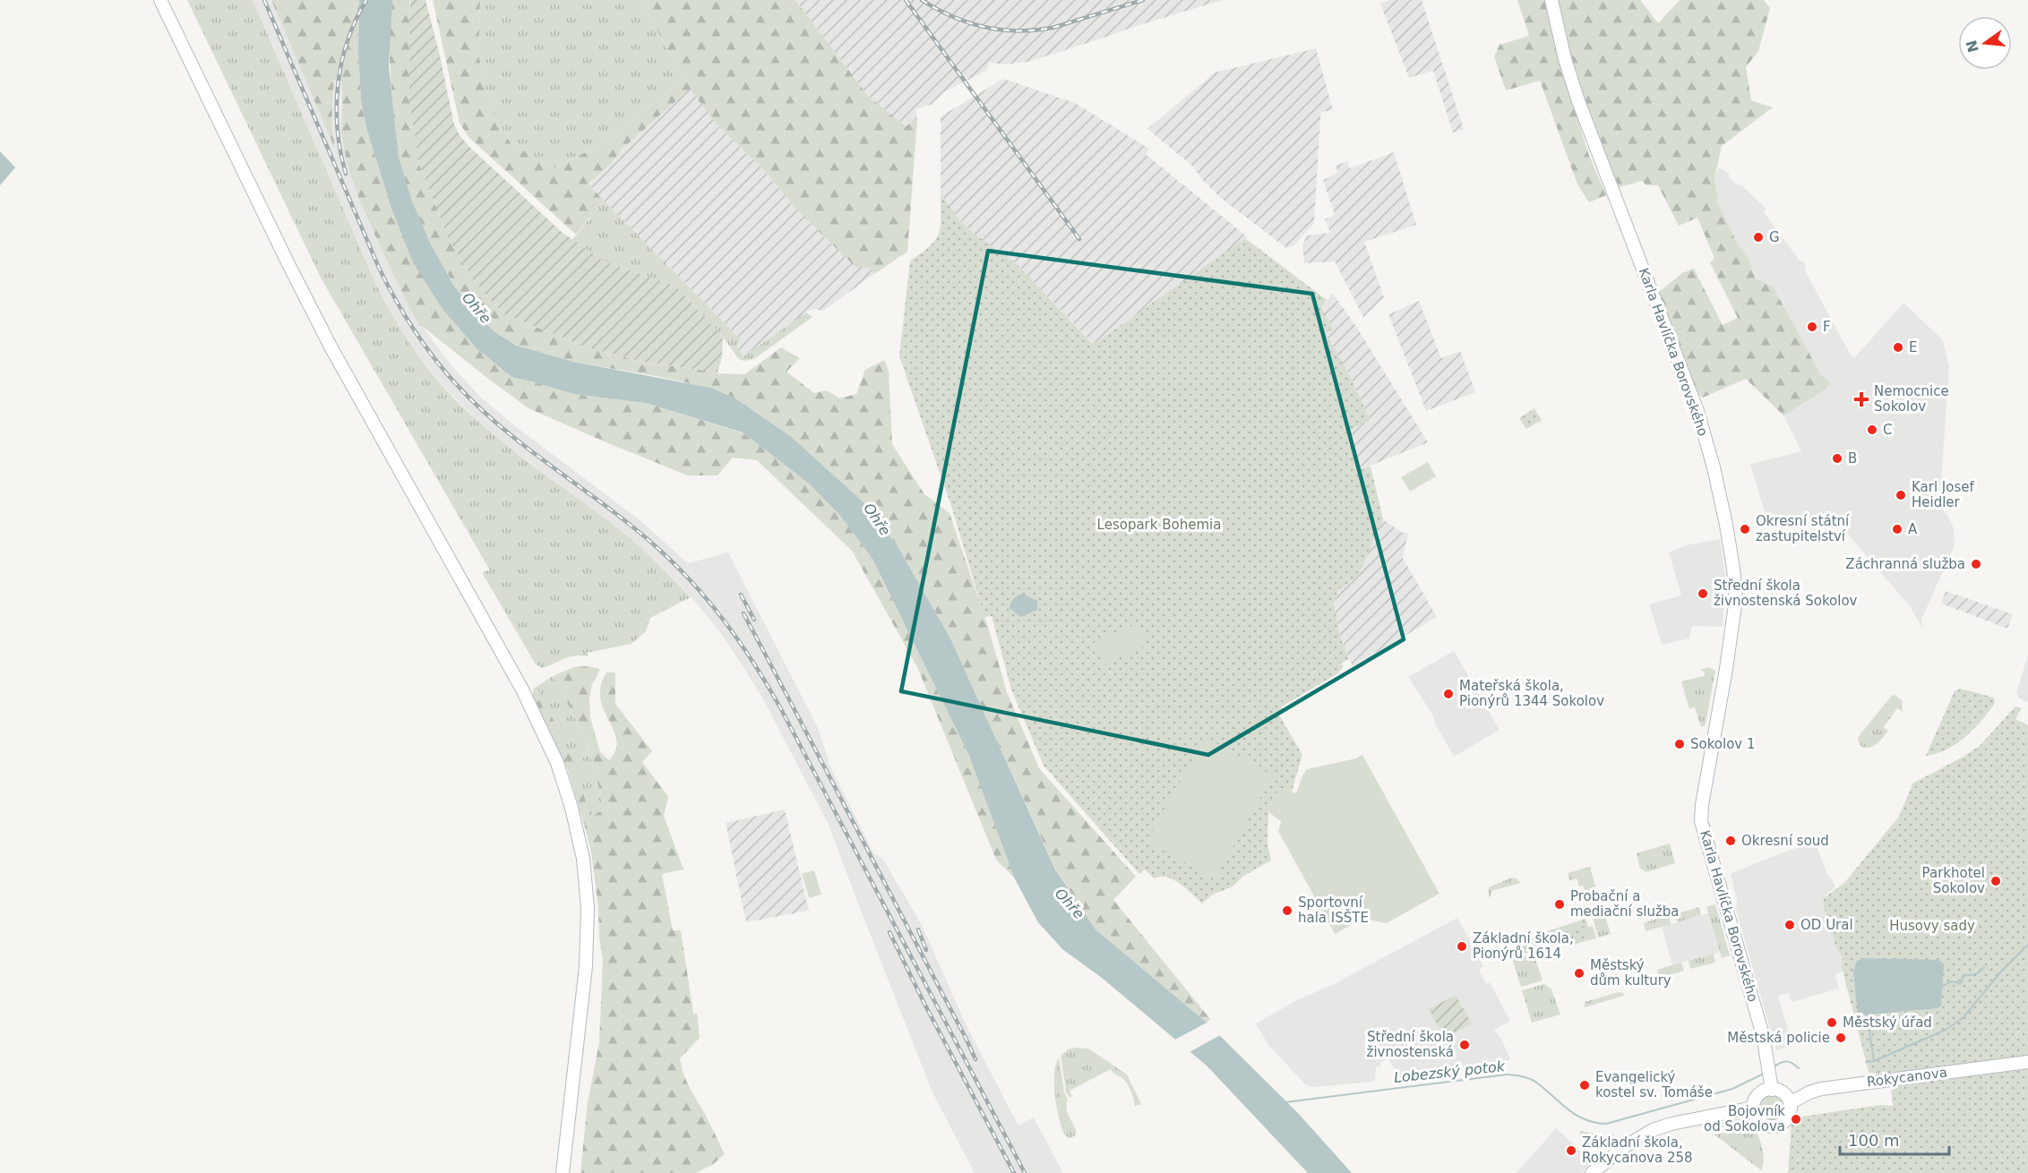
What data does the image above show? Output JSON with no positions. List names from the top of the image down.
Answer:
{
  "streets": {
    "street": ["Karla Havlíčka Borovského", "Rokycanova"]
  },
  "crossings": [
    ["Karla Havlíčka Borovského", "Rokycanova"]
  ],
  "water": ["Ohře", "Lobezský potok"],
  "parks": ["Lesopark Bohemia", "Husovy sady"],
  "places": {
    "other": [
      "G",
      "F",
      "E",
      "C",
      "B",
      "Karl Josef Heidler",
      "Okresní státní zastupitelství",
      "A",
      "Záchranná služba",
      "Střední škola živnostenská Sokolov",
      "Mateřská škola, Pionýrů 1344 Sokolov",
      "Sokolov 1",
      "Okresní soud",
      "Parkhotel Sokolov",
      "Probační a mediační služba",
      "Sportovní hala ISŠTE",
      "OD Ural",
      "Základní škola, Pionýrů 1614",
      "Městský dům kultury",
      "Městský úřad",
      "Městská policie",
      "Střední škola živnostenská",
      "Evangelický kostel sv. Tomáše",
      "Bojovník od Sokolova",
      "Základní škola, Rokycanova 258"
    ],
    "health": ["Nemocnice Sokolov"]
  },
  "scale_bar": "100 m",
  "north": "left"
}
